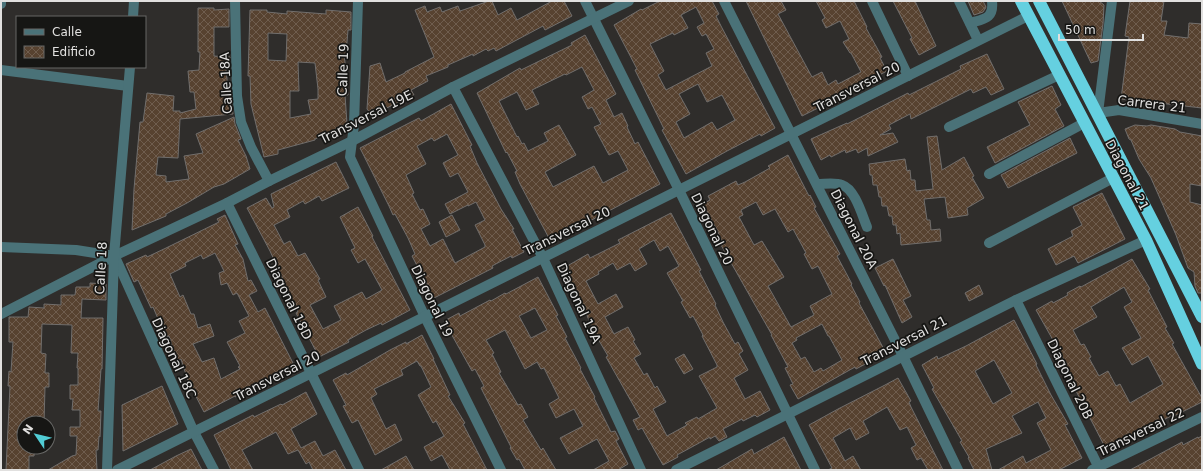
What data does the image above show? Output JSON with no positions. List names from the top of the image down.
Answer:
{
  "streets": {
    "highway": ["Diagonal 21"],
    "street": [
      "Calle 19",
      "Calle 18A",
      "Transversal 20",
      "Carrera 21",
      "Transversal 19E",
      "Diagonal 20",
      "Diagonal 20A",
      "Calle 18",
      "Diagonal 18D",
      "Diagonal 19",
      "Diagonal 19A",
      "Transversal 21",
      "Diagonal 18C",
      "Diagonal 20B",
      "Transversal 22"
    ]
  },
  "crossings": [
    ["Calle 19", "Transversal 19E"],
    ["Calle 19", "Diagonal 19"],
    ["Calle 18A", "Transversal 19E"],
    ["Transversal 20", "Diagonal 21"],
    ["Transversal 20", "Diagonal 20"],
    ["Transversal 20", "Diagonal 20A"],
    ["Transversal 20", "Diagonal 18D"],
    ["Transversal 20", "Diagonal 19"],
    ["Transversal 20", "Diagonal 19A"],
    ["Transversal 20", "Diagonal 18C"],
    ["Carrera 21", "Diagonal 21"],
    ["Transversal 19E", "Diagonal 20"],
    ["Transversal 19E", "Calle 18"],
    ["Transversal 19E", "Diagonal 18D"],
    ["Transversal 19E", "Diagonal 19"],
    ["Transversal 19E", "Diagonal 19A"],
    ["Transversal 19E", "Diagonal 18C"],
    ["Diagonal 21", "Transversal 21"],
    ["Diagonal 20", "Transversal 21"],
    ["Diagonal 20A", "Transversal 21"],
    ["Calle 18", "Diagonal 18C"],
    ["Transversal 21", "Diagonal 20B"],
    ["Diagonal 20B", "Transversal 22"]
  ],
  "legend": ["Calle", "Edificio"],
  "scale_bar": "50 m",
  "north": "top left"
}
